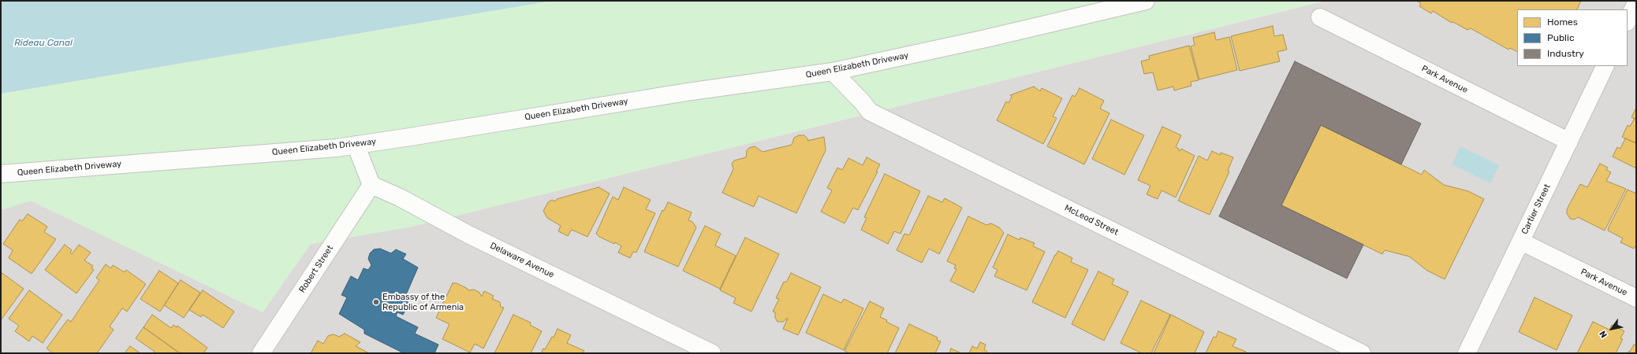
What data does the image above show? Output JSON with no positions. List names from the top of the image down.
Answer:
{
  "streets": {
    "street": [
      "Queen Elizabeth Driveway",
      "Park Avenue",
      "Cartier Street",
      "McLeod Street",
      "Delaware Avenue",
      "Robert Street"
    ]
  },
  "crossings": [
    ["Queen Elizabeth Driveway", "McLeod Street"],
    ["Park Avenue", "Cartier Street"],
    ["Delaware Avenue", "Robert Street"]
  ],
  "water": ["Rideau Canal"],
  "places": ["Embassy of the Republic of Armenia"],
  "legend": ["Homes", "Public", "Industry"],
  "north": "bottom left"
}
